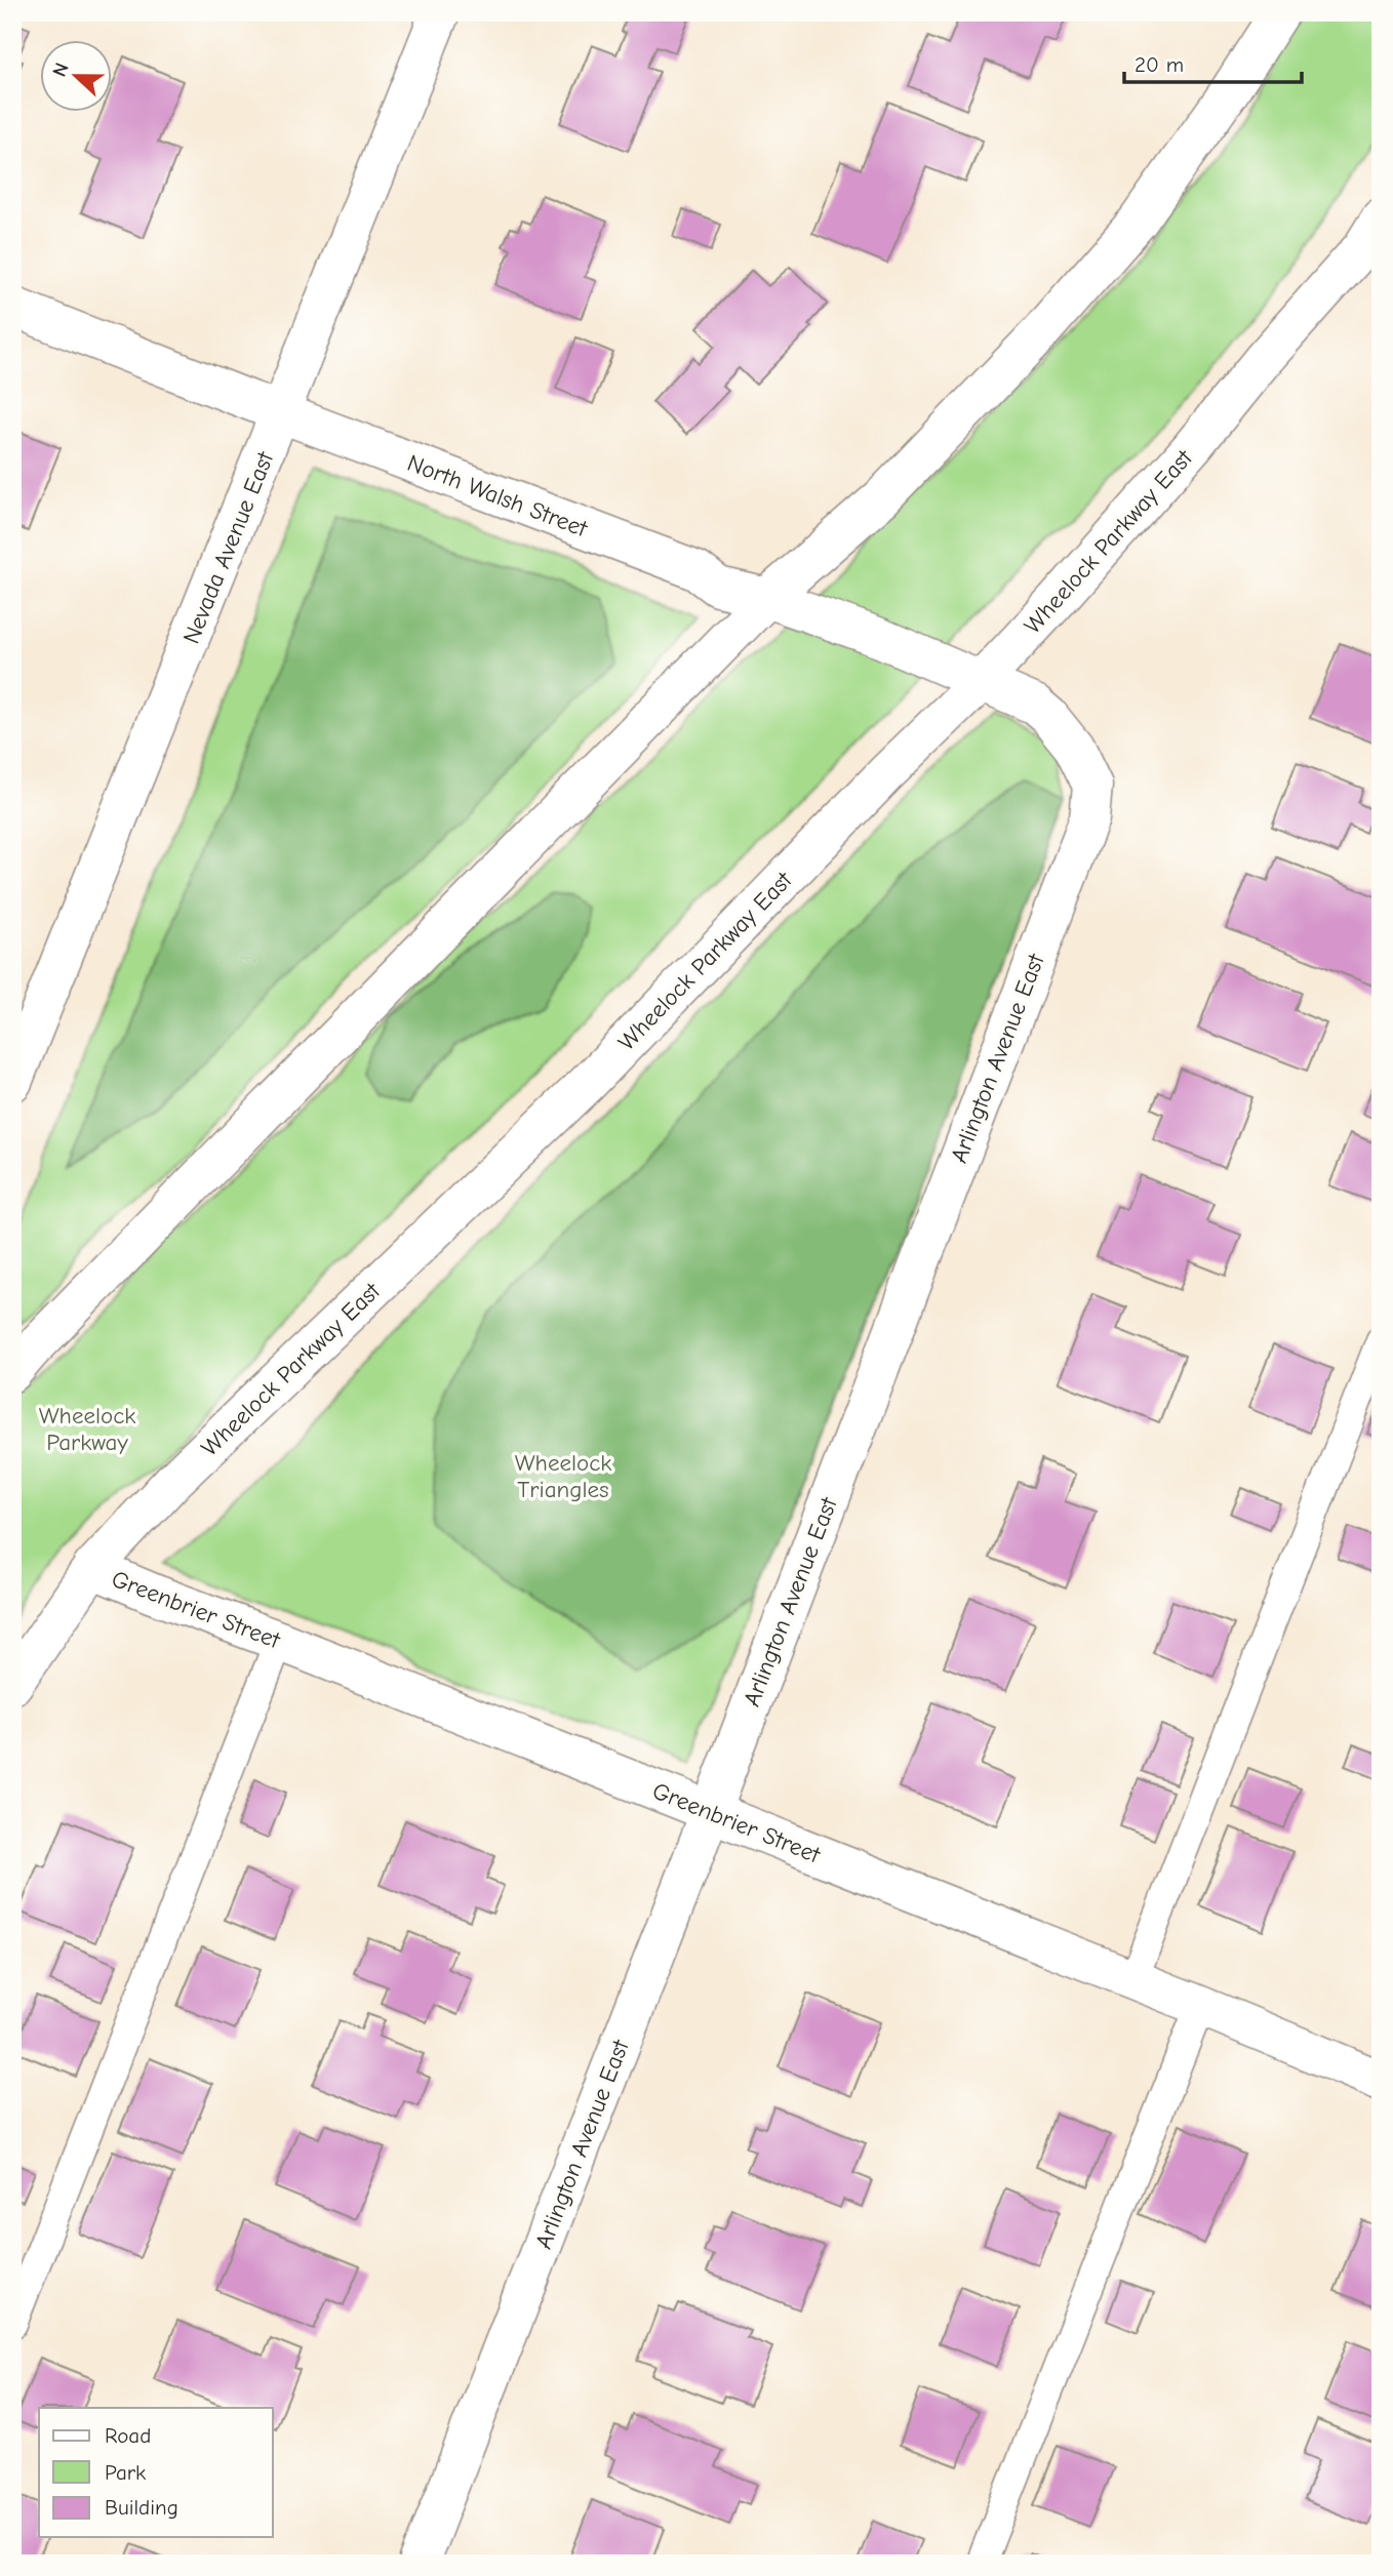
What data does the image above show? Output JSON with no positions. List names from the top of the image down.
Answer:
{
  "streets": {
    "street": [
      "North Walsh Street",
      "Wheelock Parkway East",
      "Nevada Avenue East",
      "Arlington Avenue East",
      "Greenbrier Street"
    ]
  },
  "crossings": [
    ["North Walsh Street", "Wheelock Parkway East"],
    ["North Walsh Street", "Nevada Avenue East"],
    ["North Walsh Street", "Arlington Avenue East"],
    ["Wheelock Parkway East", "Arlington Avenue East"],
    ["Wheelock Parkway East", "Greenbrier Street"],
    ["Arlington Avenue East", "Greenbrier Street"]
  ],
  "parks": ["Wheelock Parkway", "Wheelock Triangles"],
  "legend": ["Road", "Park", "Building"],
  "scale_bar": "20 m",
  "north": "left"
}
